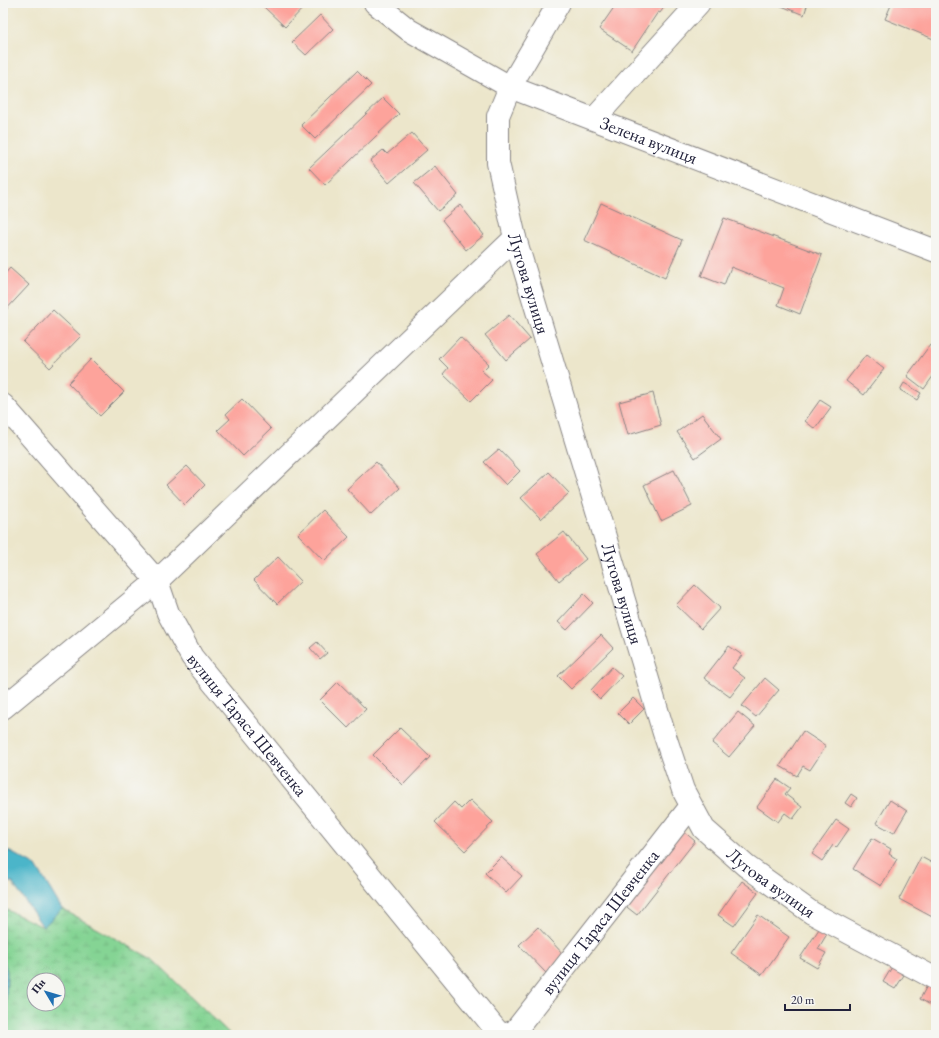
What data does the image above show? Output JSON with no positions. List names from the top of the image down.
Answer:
{
  "streets": {
    "street": ["Зелена вулиця", "Лугова вулиця", "вулиця Тараса Шевченка"]
  },
  "crossings": [
    ["Зелена вулиця", "Лугова вулиця"],
    ["Лугова вулиця", "вулиця Тараса Шевченка"]
  ],
  "scale_bar": "20 m",
  "north": "top left"
}
